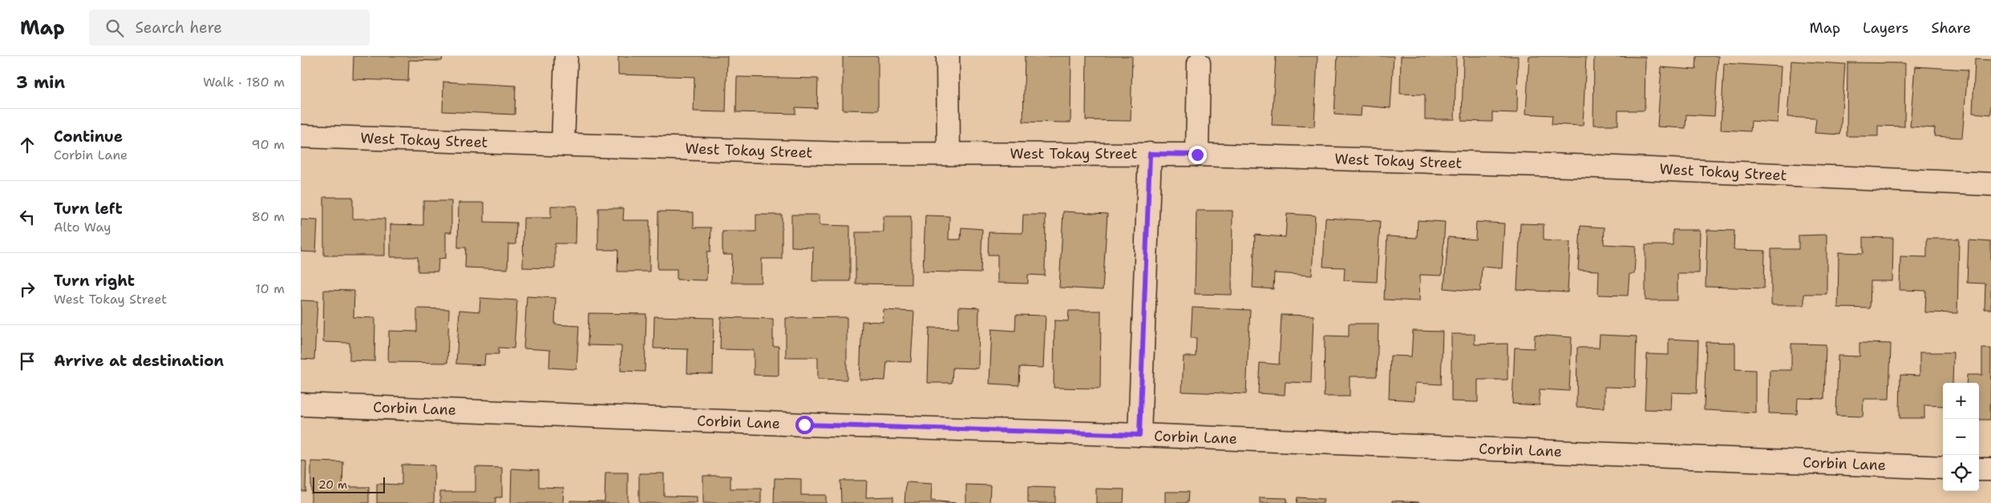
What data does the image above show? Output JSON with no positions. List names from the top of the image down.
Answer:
{
  "streets": {
    "street": ["West Tokay Street", "Corbin Lane"]
  },
  "scale_bar": "20 m",
  "page": {
    "header": "Map",
    "search": "Search here",
    "nav": ["Map", "Layers", "Share"],
    "heading": ["3 min", "Walk · 180 m"],
    "list": [
      ["Continue", "Corbin Lane", "90 m"],
      ["Turn left", "Alto Way", "80 m"],
      ["Turn right", "West Tokay Street", "10 m"],
      "Arrive at destination"
    ],
    "map_buttons": ["+", "−"],
    "scale": "20 m"
  }
}
